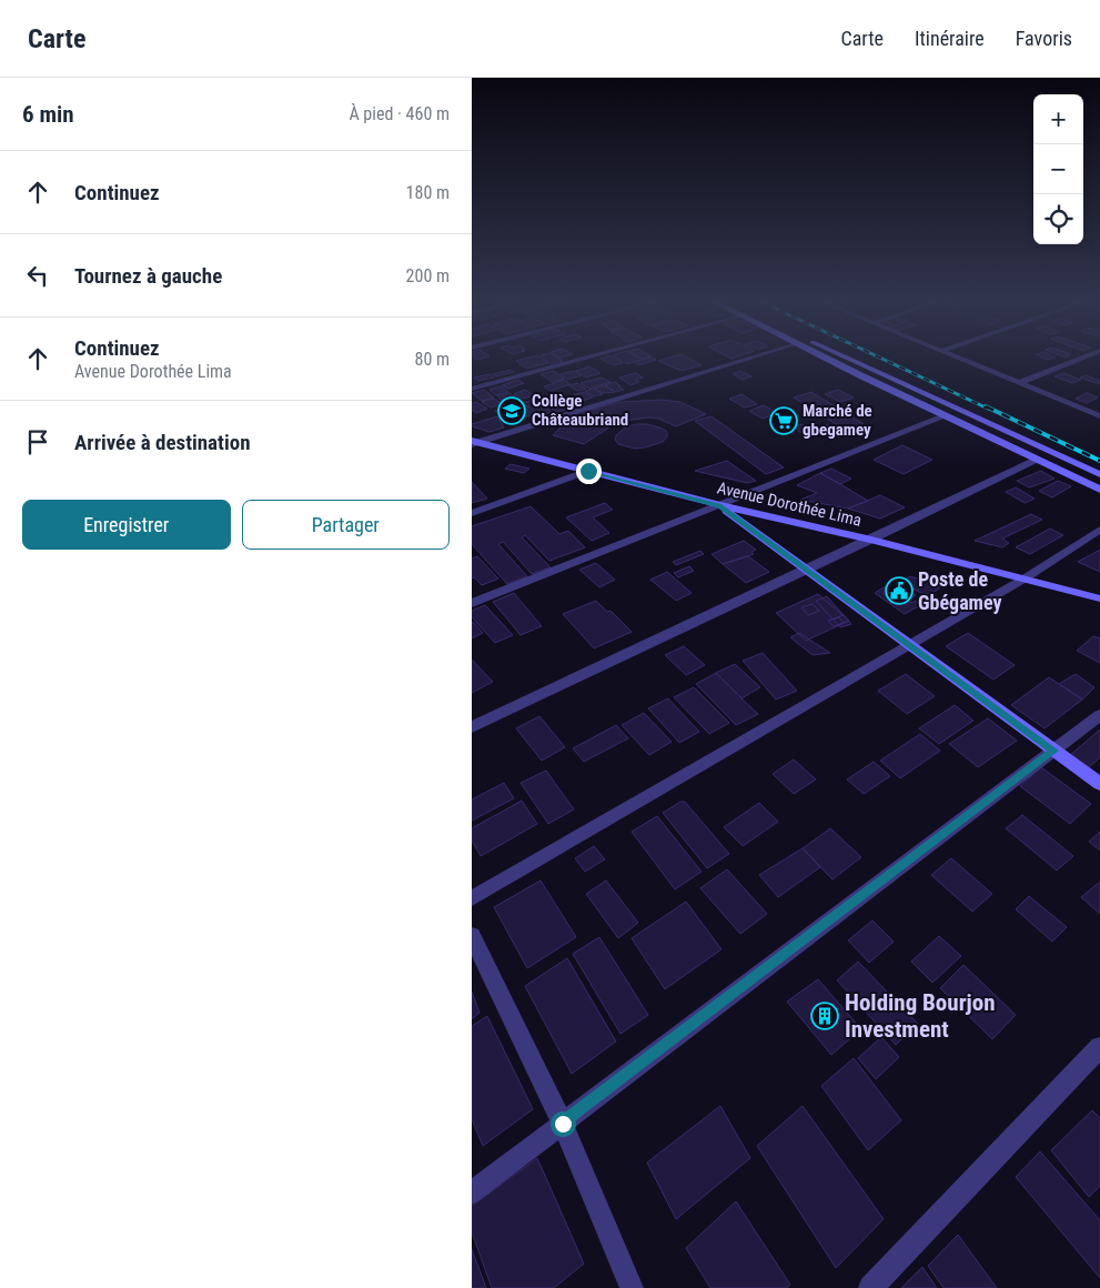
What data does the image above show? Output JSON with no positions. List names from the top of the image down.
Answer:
{
  "streets": {
    "main road": ["Avenue Dorothée Lima"]
  },
  "places": {
    "school or university": ["Collège Châteaubriand"],
    "supermarket": ["Marché de gbegamey"],
    "public building": ["Poste de Gbégamey"],
    "building": ["Holding Bourjon Investment"]
  },
  "page": {
    "header": "Carte",
    "nav": ["Carte", "Itinéraire", "Favoris"],
    "heading": ["6 min", "À pied · 460 m"],
    "map_buttons": ["+", "−"],
    "list": [
      ["Continuez", "180 m"],
      ["Tournez à gauche", "200 m"],
      ["Continuez", "Avenue Dorothée Lima", "80 m"],
      "Arrivée à destination"
    ],
    "buttons": ["Enregistrer", "Partager"]
  }
}
